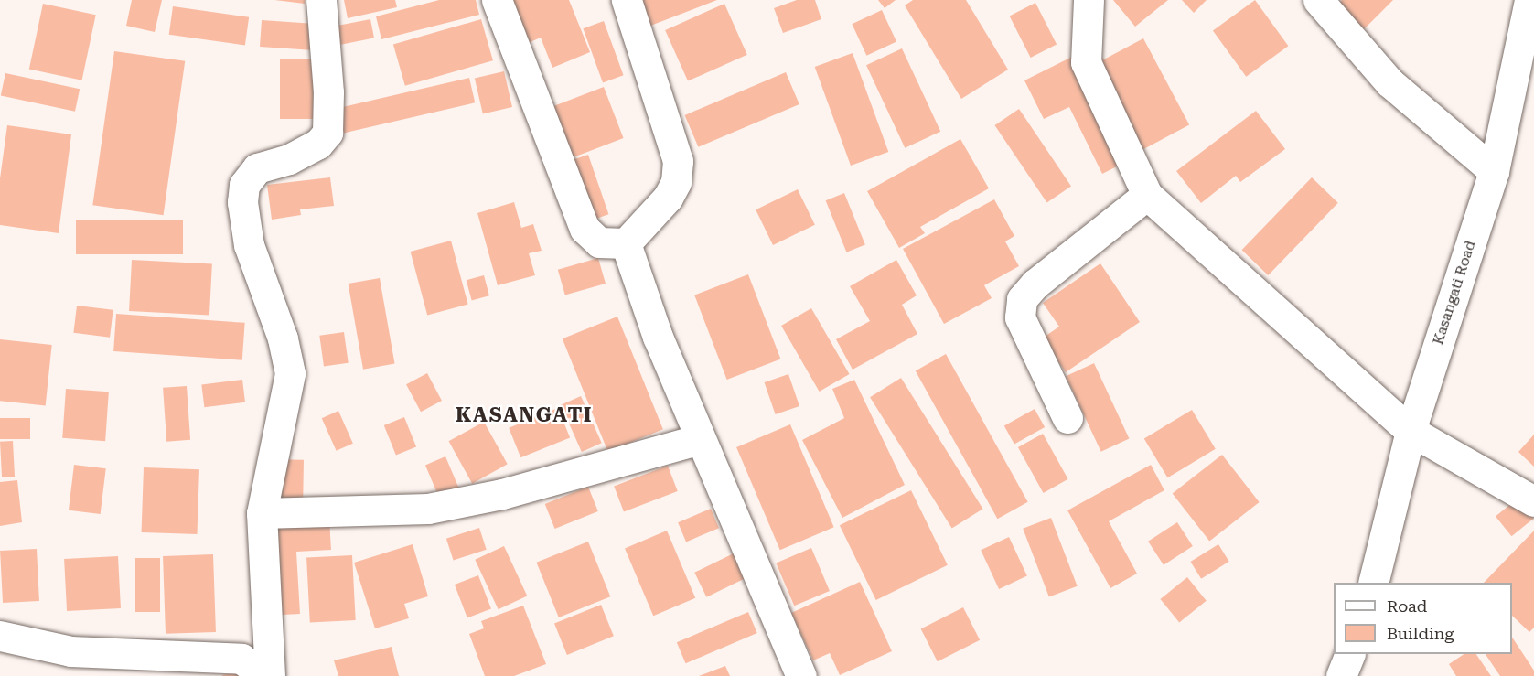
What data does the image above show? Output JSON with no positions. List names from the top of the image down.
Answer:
{
  "streets": {
    "street": ["Kasangati Road"]
  },
  "districts": ["KASANGATI"],
  "legend": ["Road", "Building"]
}
